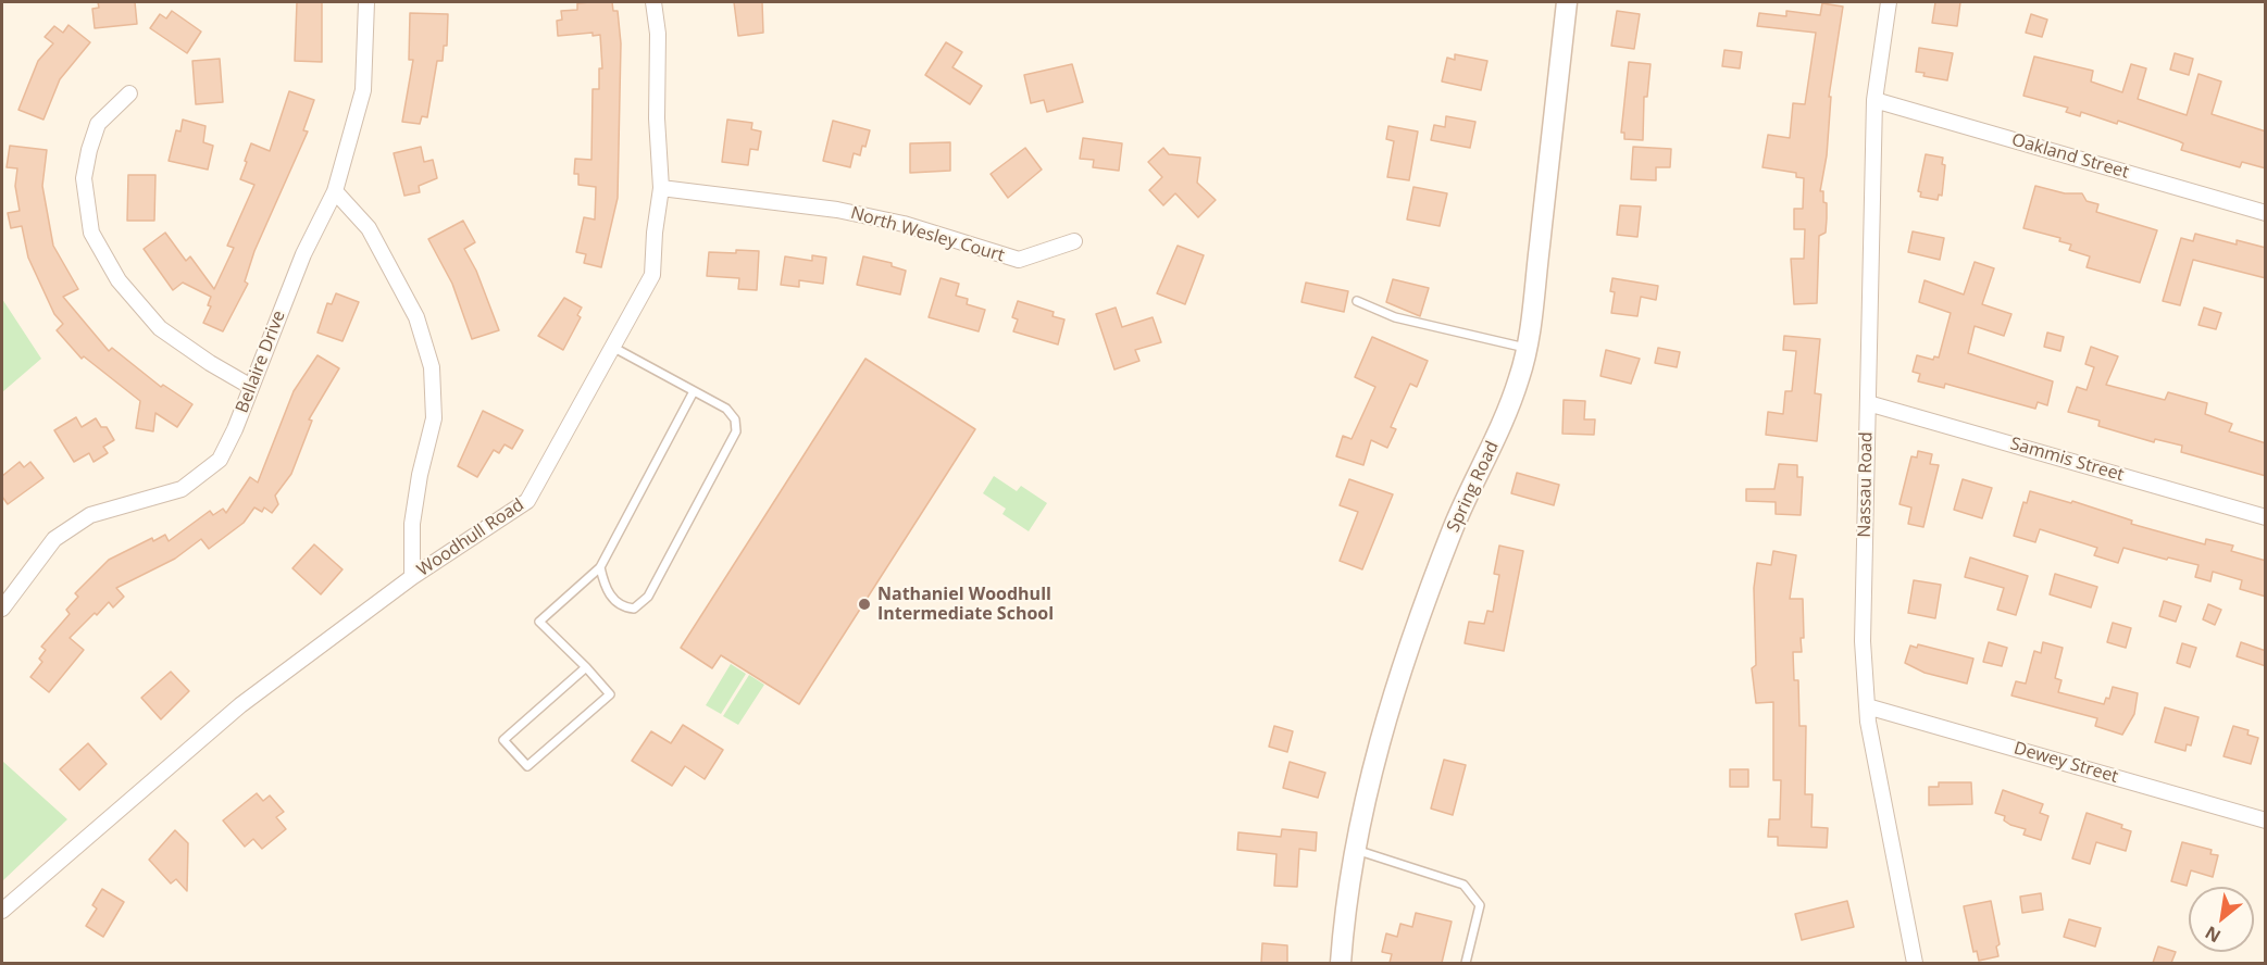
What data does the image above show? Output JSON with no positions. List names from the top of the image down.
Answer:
{
  "streets": {
    "main road": ["Spring Road"],
    "street": [
      "Oakland Street",
      "North Wesley Court",
      "Bellaire Drive",
      "Sammis Street",
      "Nassau Road",
      "Woodhull Road",
      "Dewey Street"
    ]
  },
  "crossings": [
    ["Oakland Street", "Nassau Road"],
    ["North Wesley Court", "Woodhull Road"],
    ["Sammis Street", "Nassau Road"],
    ["Nassau Road", "Dewey Street"]
  ],
  "places": ["Nathaniel Woodhull Intermediate School"],
  "north": "bottom left"
}
